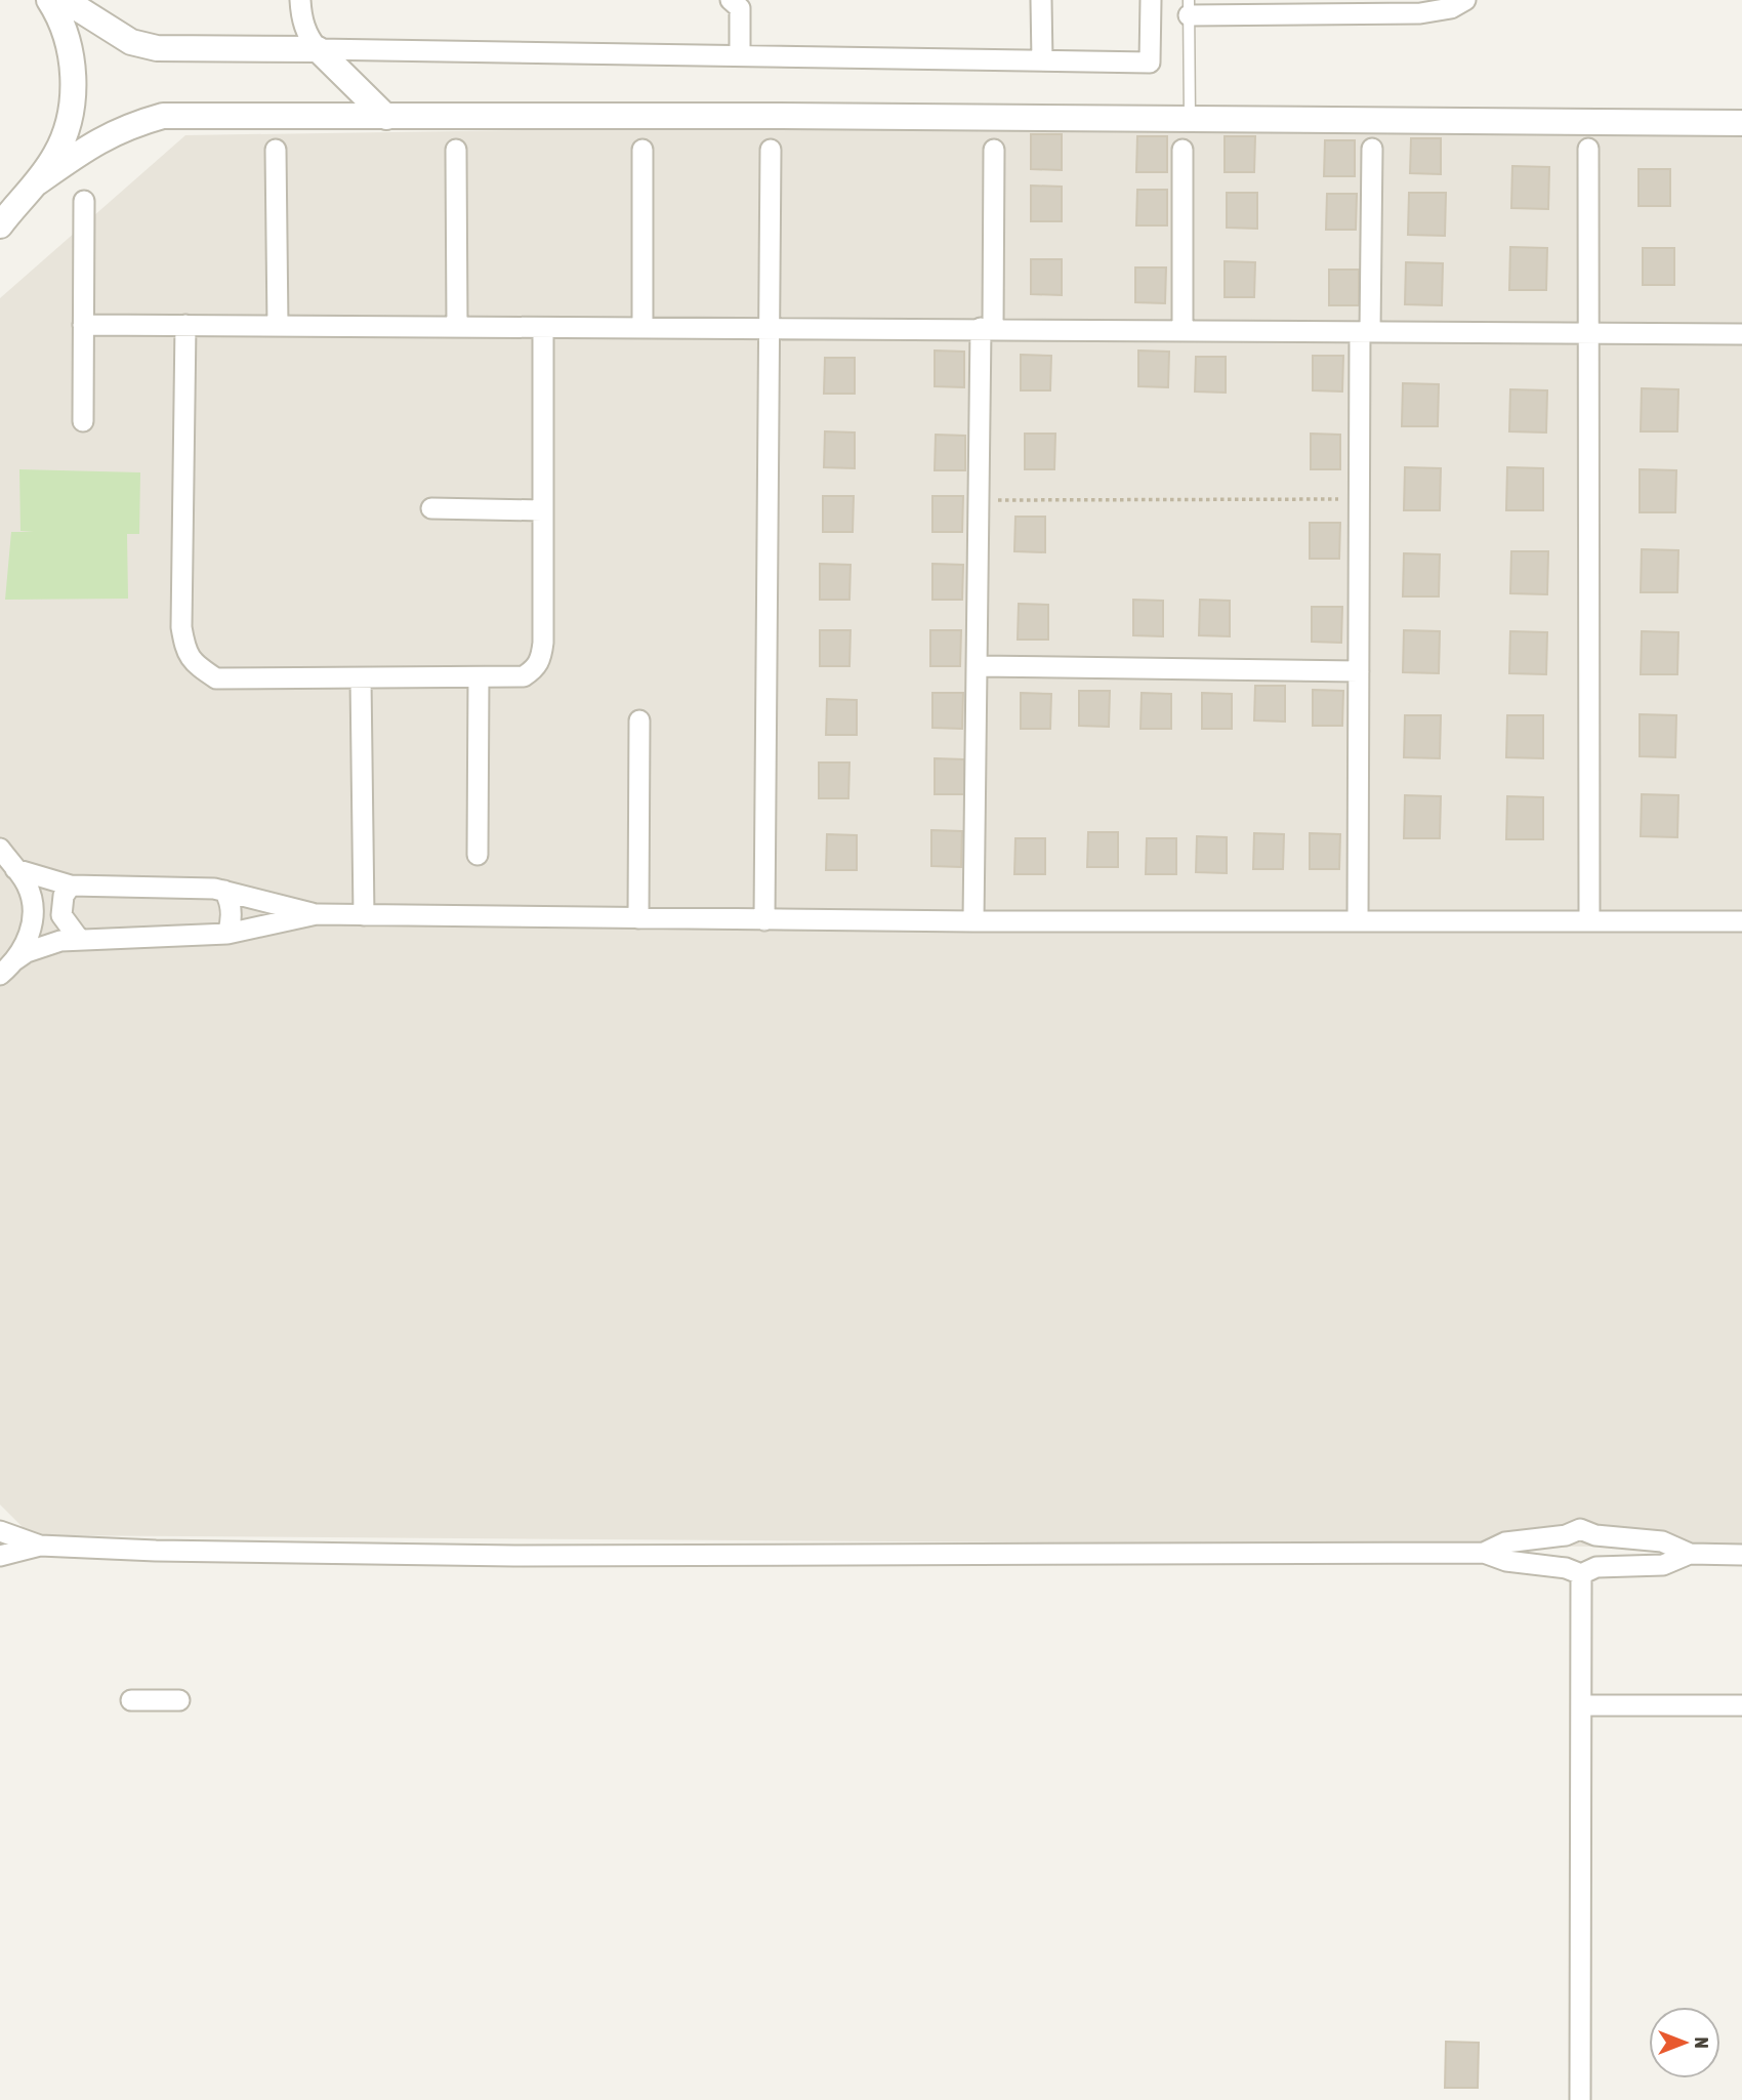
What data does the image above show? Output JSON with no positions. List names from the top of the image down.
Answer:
{
  "north": "right"
}
